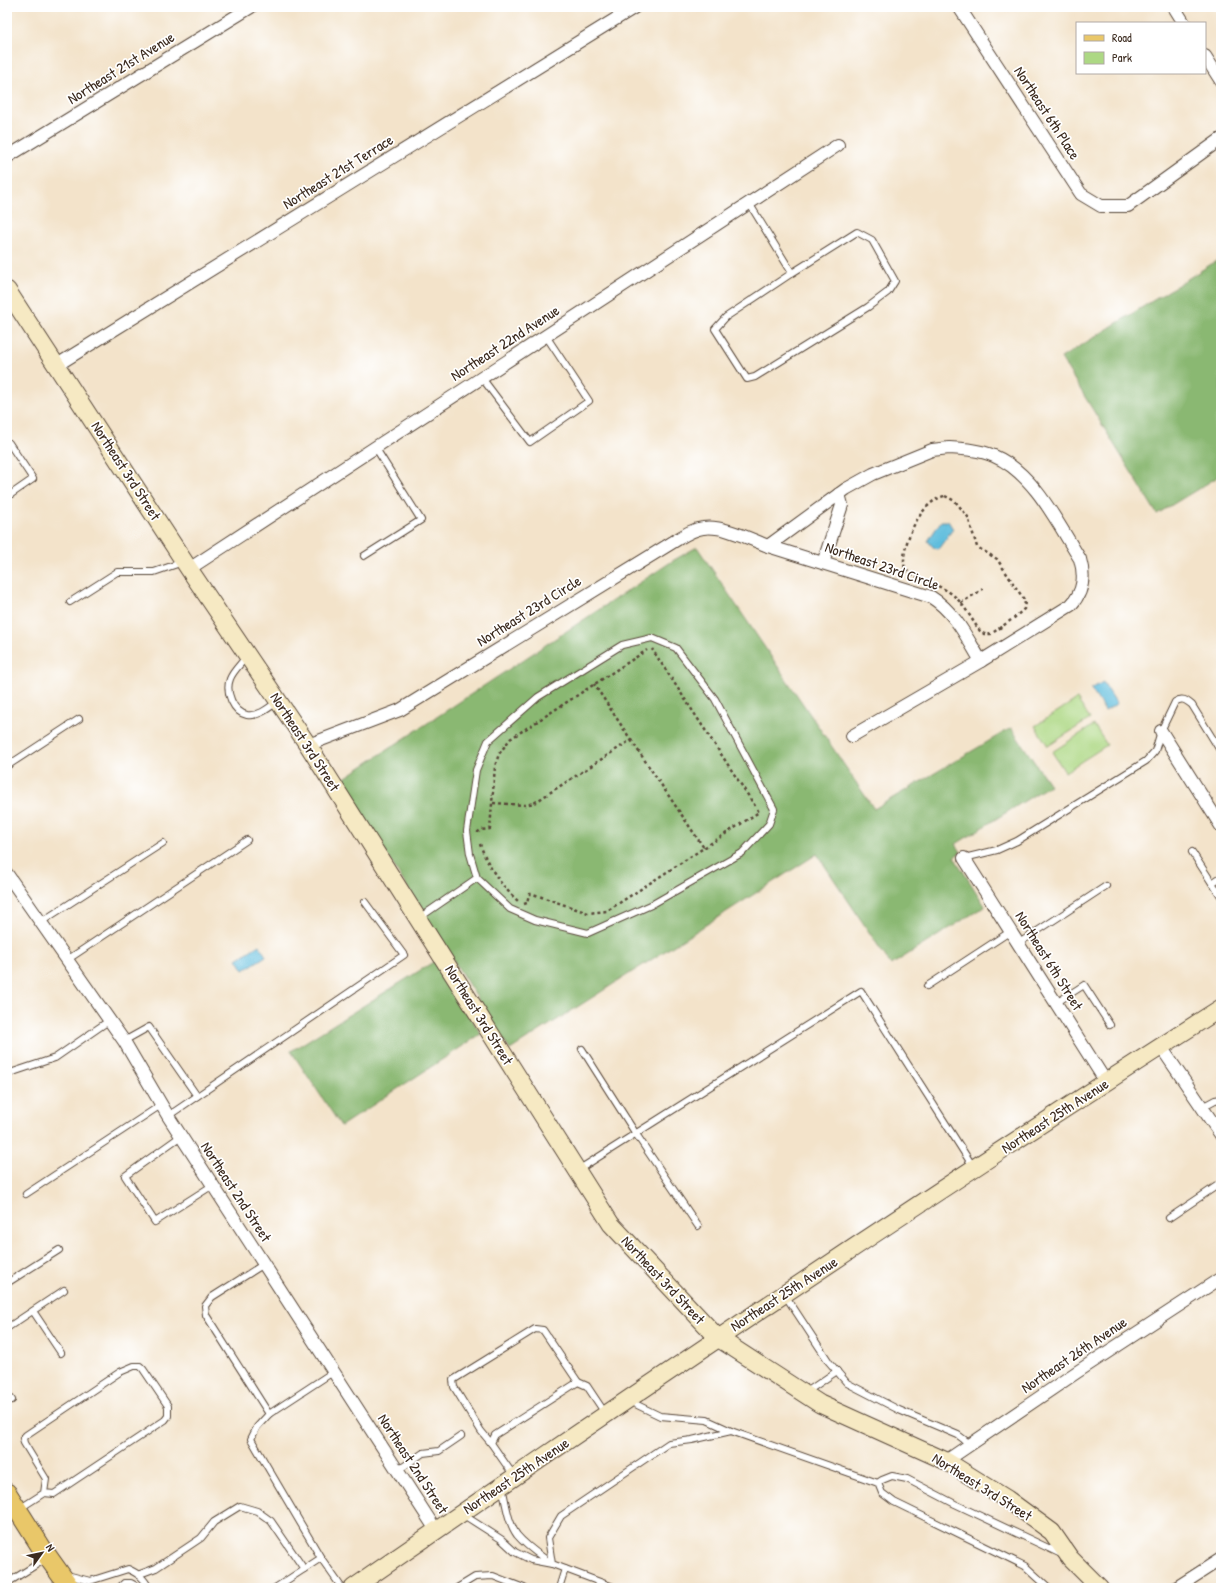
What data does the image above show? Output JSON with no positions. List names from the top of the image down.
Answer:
{
  "streets": {
    "street": [
      "Northeast 21st Avenue",
      "Northeast 6th Place",
      "Northeast 21st Terrace",
      "Northeast 22nd Avenue",
      "Northeast 3rd Street",
      "Northeast 23rd Circle",
      "Northeast 6th Street",
      "Northeast 25th Avenue",
      "Northeast 2nd Street",
      "Northeast 26th Avenue"
    ]
  },
  "crossings": [
    ["Northeast 21st Terrace", "Northeast 3rd Street"],
    ["Northeast 22nd Avenue", "Northeast 3rd Street"],
    ["Northeast 3rd Street", "Northeast 23rd Circle"],
    ["Northeast 3rd Street", "Northeast 25th Avenue"],
    ["Northeast 3rd Street", "Northeast 26th Avenue"],
    ["Northeast 6th Street", "Northeast 25th Avenue"],
    ["Northeast 25th Avenue", "Northeast 2nd Street"]
  ],
  "legend": ["Road", "Park"],
  "north": "top right"
}
